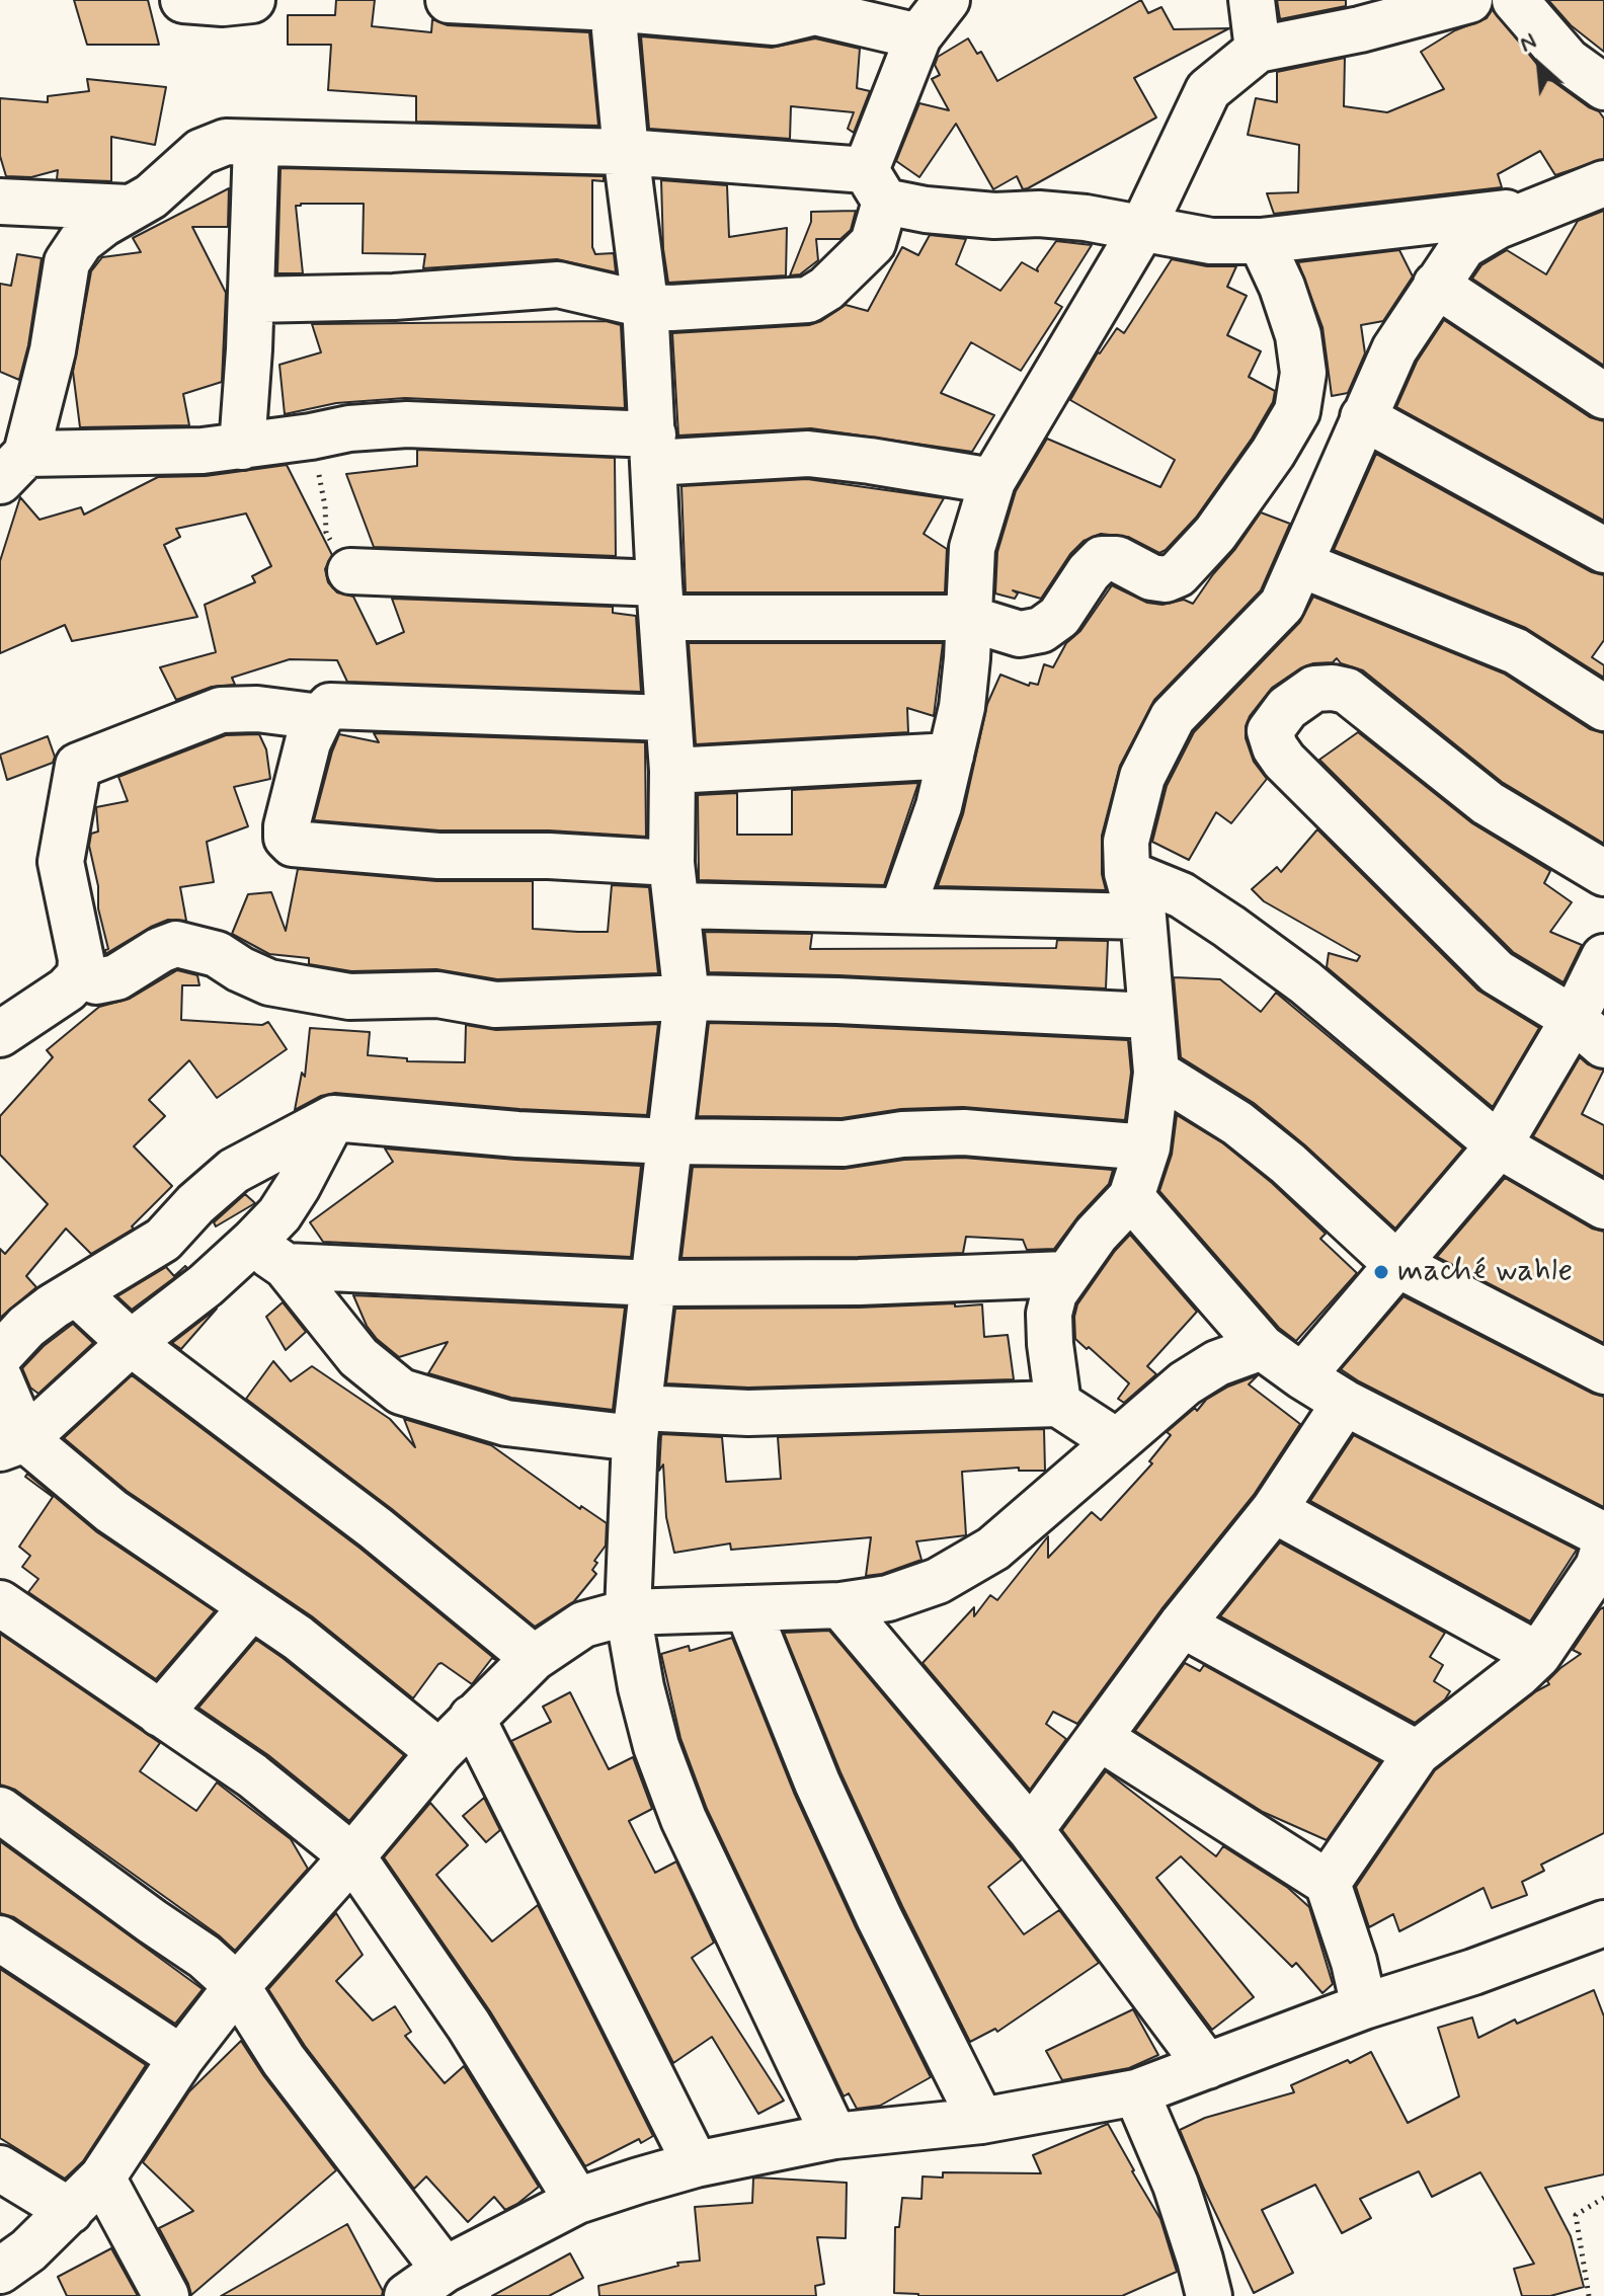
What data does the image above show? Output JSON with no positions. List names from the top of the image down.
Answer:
{
  "places": ["maché wahle"],
  "north": "top left"
}
